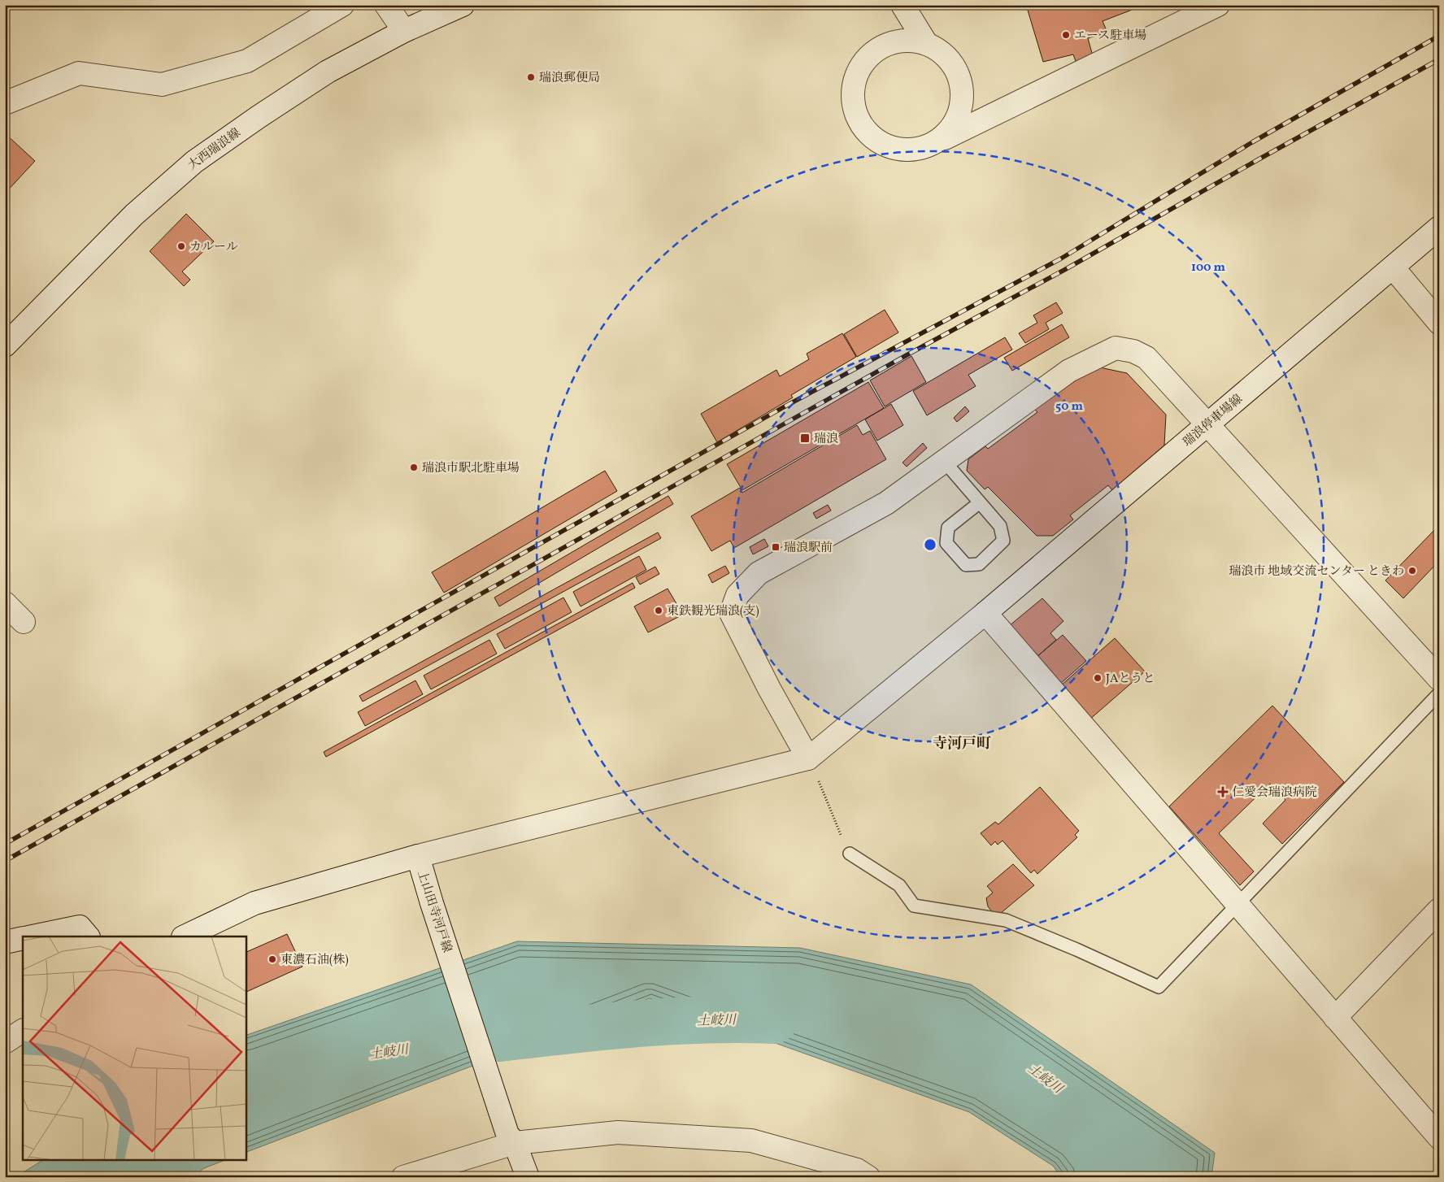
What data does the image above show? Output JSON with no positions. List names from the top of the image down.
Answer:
{
  "streets": {
    "street": ["大西瑞浪線", "瑞浪停車場線", "上山田寺河戸線"]
  },
  "districts": ["寺河戸町"],
  "water": ["土岐川"],
  "places": {
    "other": [
      "エース駐車場",
      "瑞浪郵便局",
      "カルール",
      "瑞浪市駅北駐車場",
      "瑞浪市 地域交流センター ときわ",
      "東鉄観光瑞浪(支)",
      "JAとうと",
      "東濃石油(株)"
    ],
    "transit": ["瑞浪", "瑞浪駅前"],
    "health": ["仁愛会瑞浪病院"]
  },
  "rings": ["100 m", "50 m"]
}
